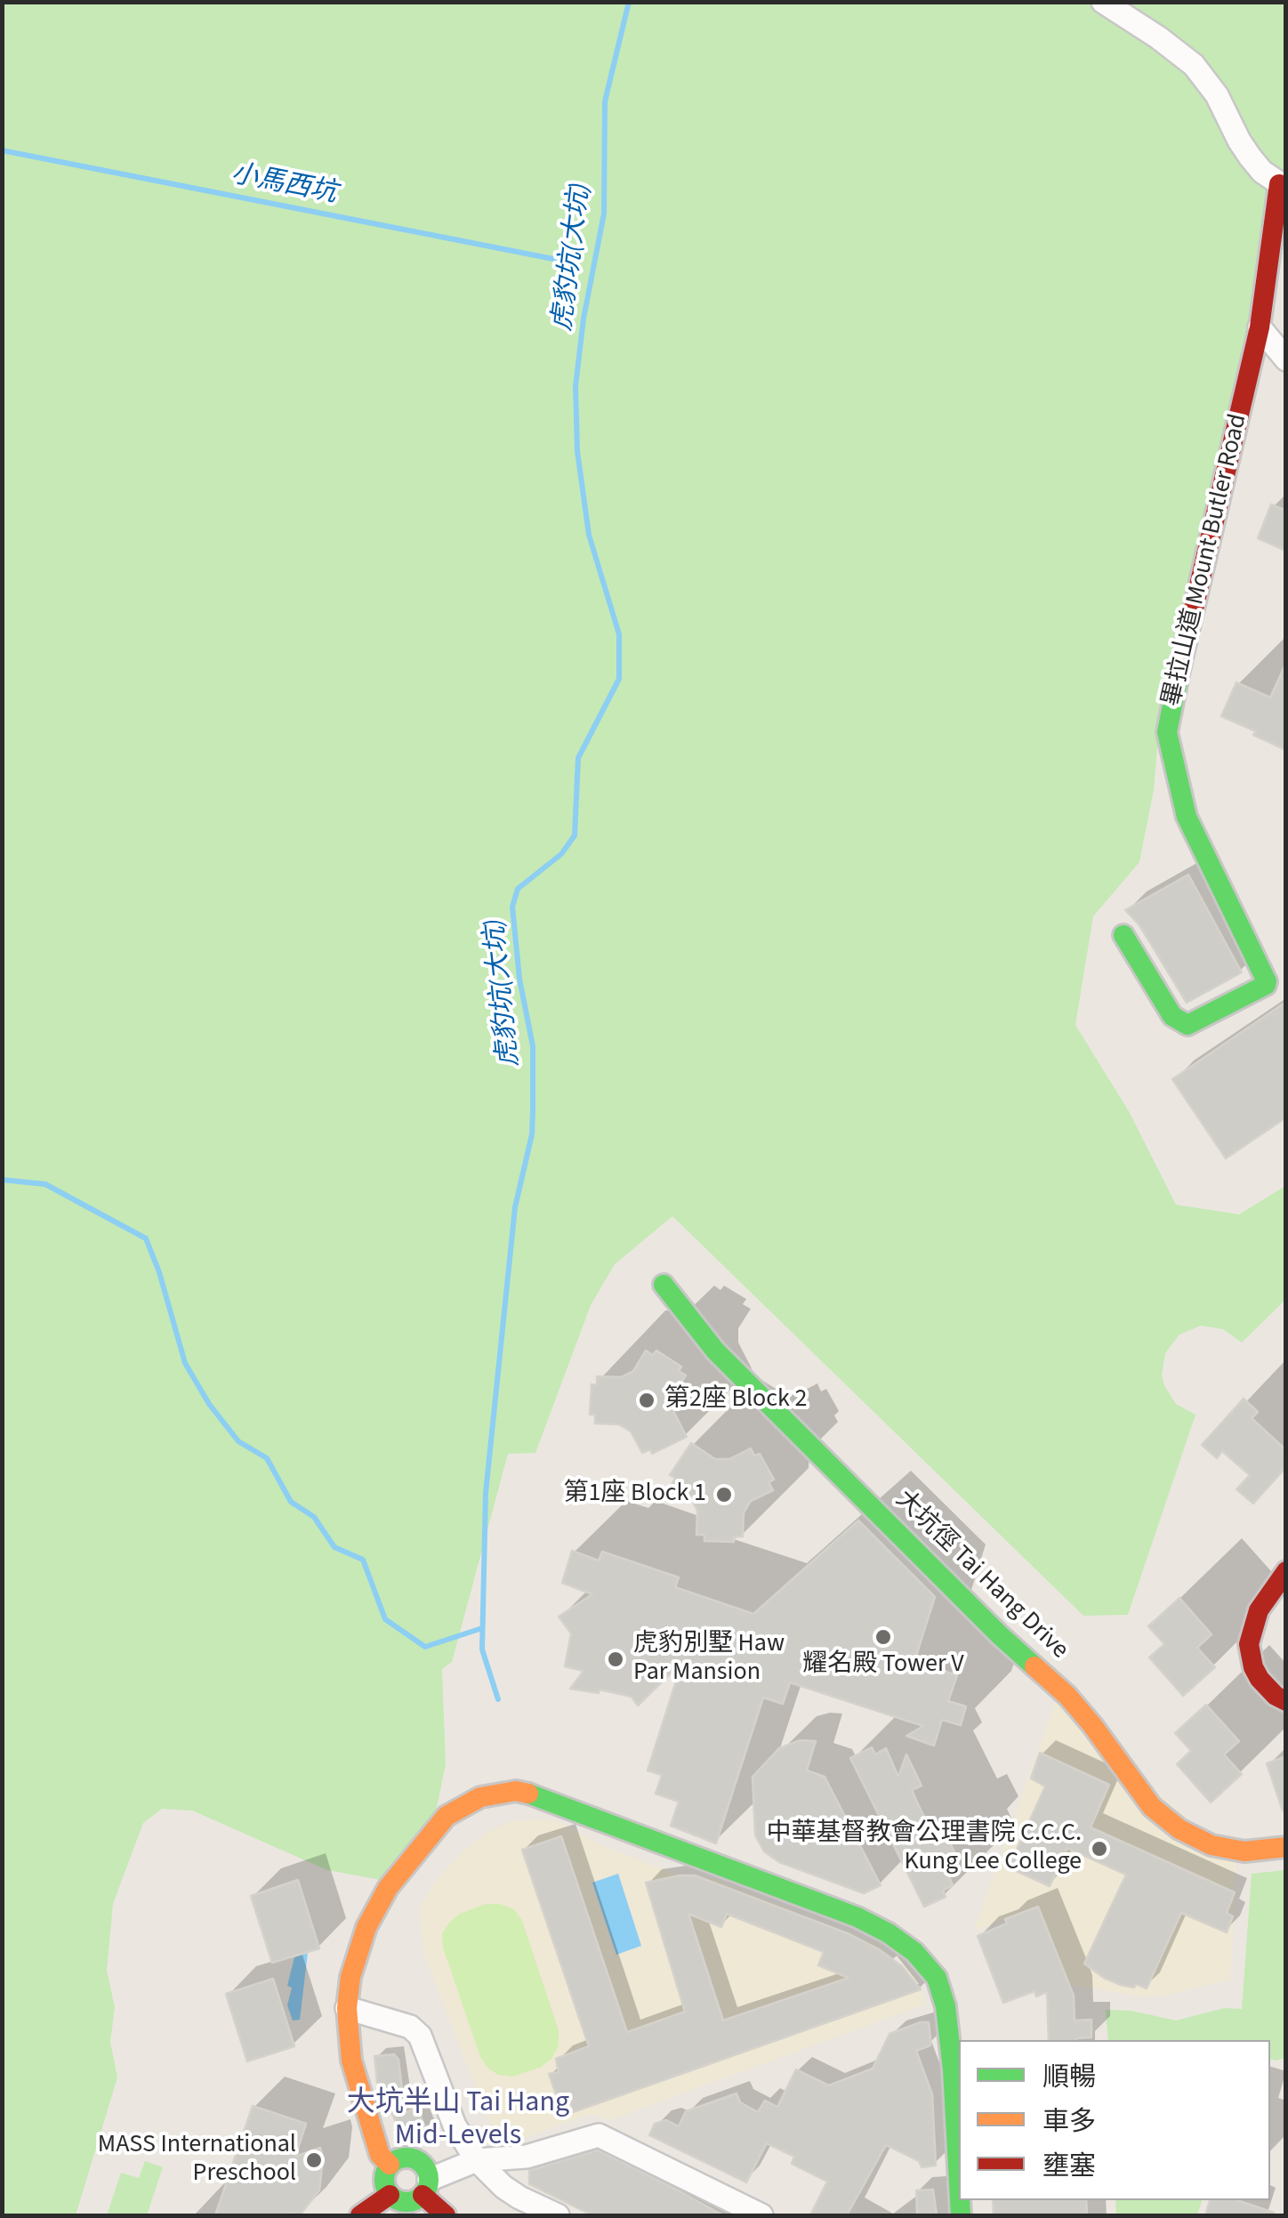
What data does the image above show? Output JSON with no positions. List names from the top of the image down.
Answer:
{
  "streets": {
    "street": ["畢拉山道 Mount Butler Road", "大坑徑 Tai Hang Drive"]
  },
  "districts": ["大坑半山 Tai Hang Mid-Levels"],
  "water": ["小馬西坑", "虎豹坑(大坑)"],
  "places": [
    "第2座 Block 2",
    "第1座 Block 1",
    "耀名殿 Tower V",
    "虎豹別墅 Haw Par Mansion",
    "中華基督教會公理書院 C.C.C. Kung Lee College",
    "MASS International Preschool"
  ],
  "legend": ["順暢", "車多", "壅塞"]
}
